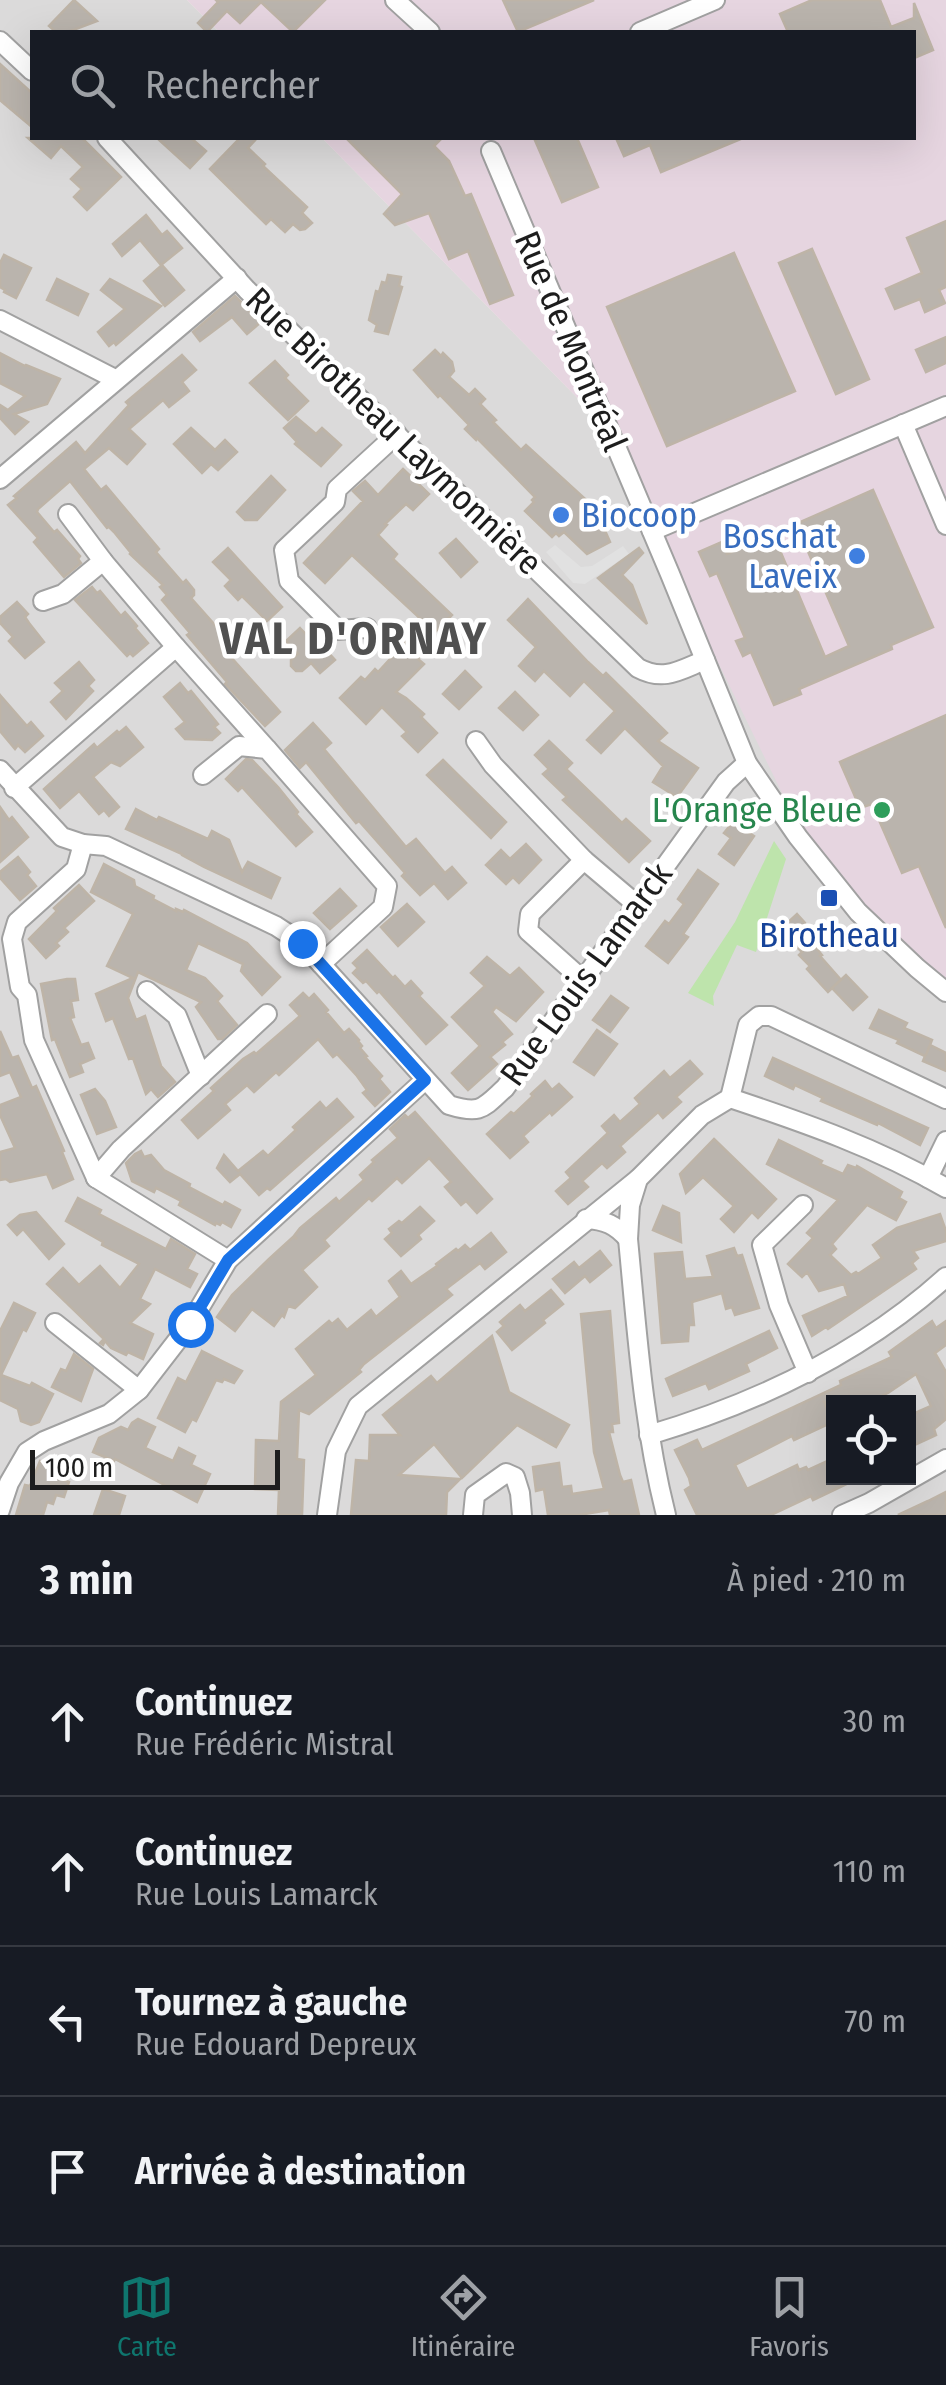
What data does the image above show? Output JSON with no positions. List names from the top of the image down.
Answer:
{
  "streets": {
    "street": ["Rue de Montréal", "Rue Birotheau Laymonnière", "Rue Louis Lamarck"]
  },
  "crossings": [
    ["Rue de Montréal", "Rue Birotheau Laymonnière"],
    ["Rue de Montréal", "Rue Louis Lamarck"]
  ],
  "districts": ["VAL D'ORNAY"],
  "places": {
    "other": ["Biocoop", "Boschat Laveix", "L'Orange Bleue"],
    "transit": ["Birotheau"]
  },
  "scale_bar": "100 m",
  "page": {
    "search": "Rechercher",
    "scale": "100 m",
    "heading": ["3 min", "À pied · 210 m"],
    "list": [
      ["Continuez", "Rue Frédéric Mistral", "30 m"],
      ["Continuez", "Rue Louis Lamarck", "110 m"],
      ["Tournez à gauche", "Rue Edouard Depreux", "70 m"],
      "Arrivée à destination"
    ],
    "nav": ["Carte", "Itinéraire", "Favoris"]
  }
}
